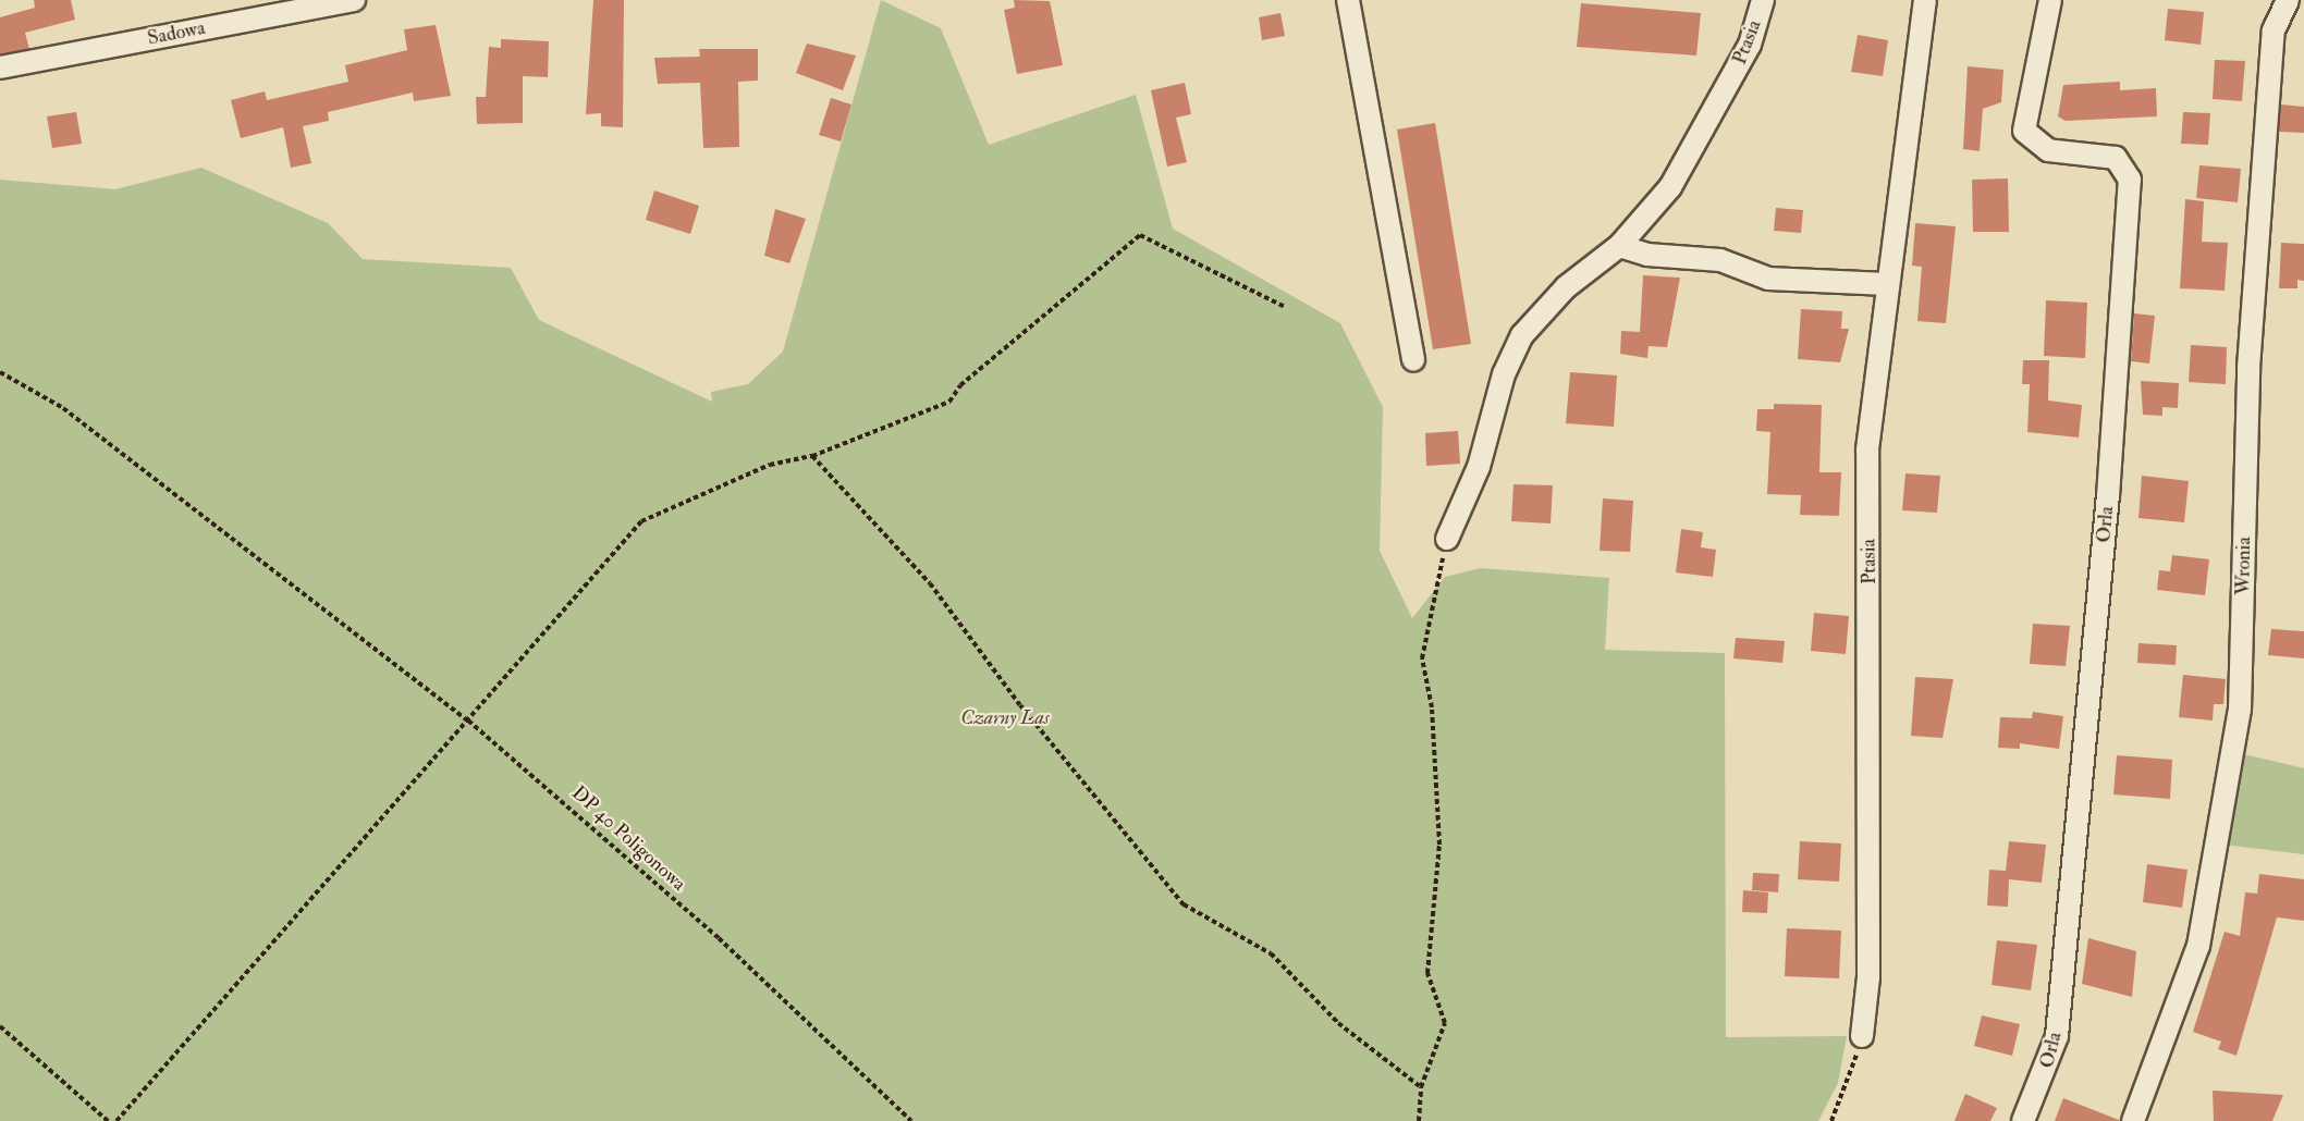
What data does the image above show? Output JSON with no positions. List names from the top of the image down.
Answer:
{
  "streets": {
    "street": [
      "Sadowa",
      "Ptasia",
      "Orla",
      "Wronia"
    ],
    "path": ["DP 40 Poligonowa"]
  },
  "parks": ["Czarny Las"]
}
